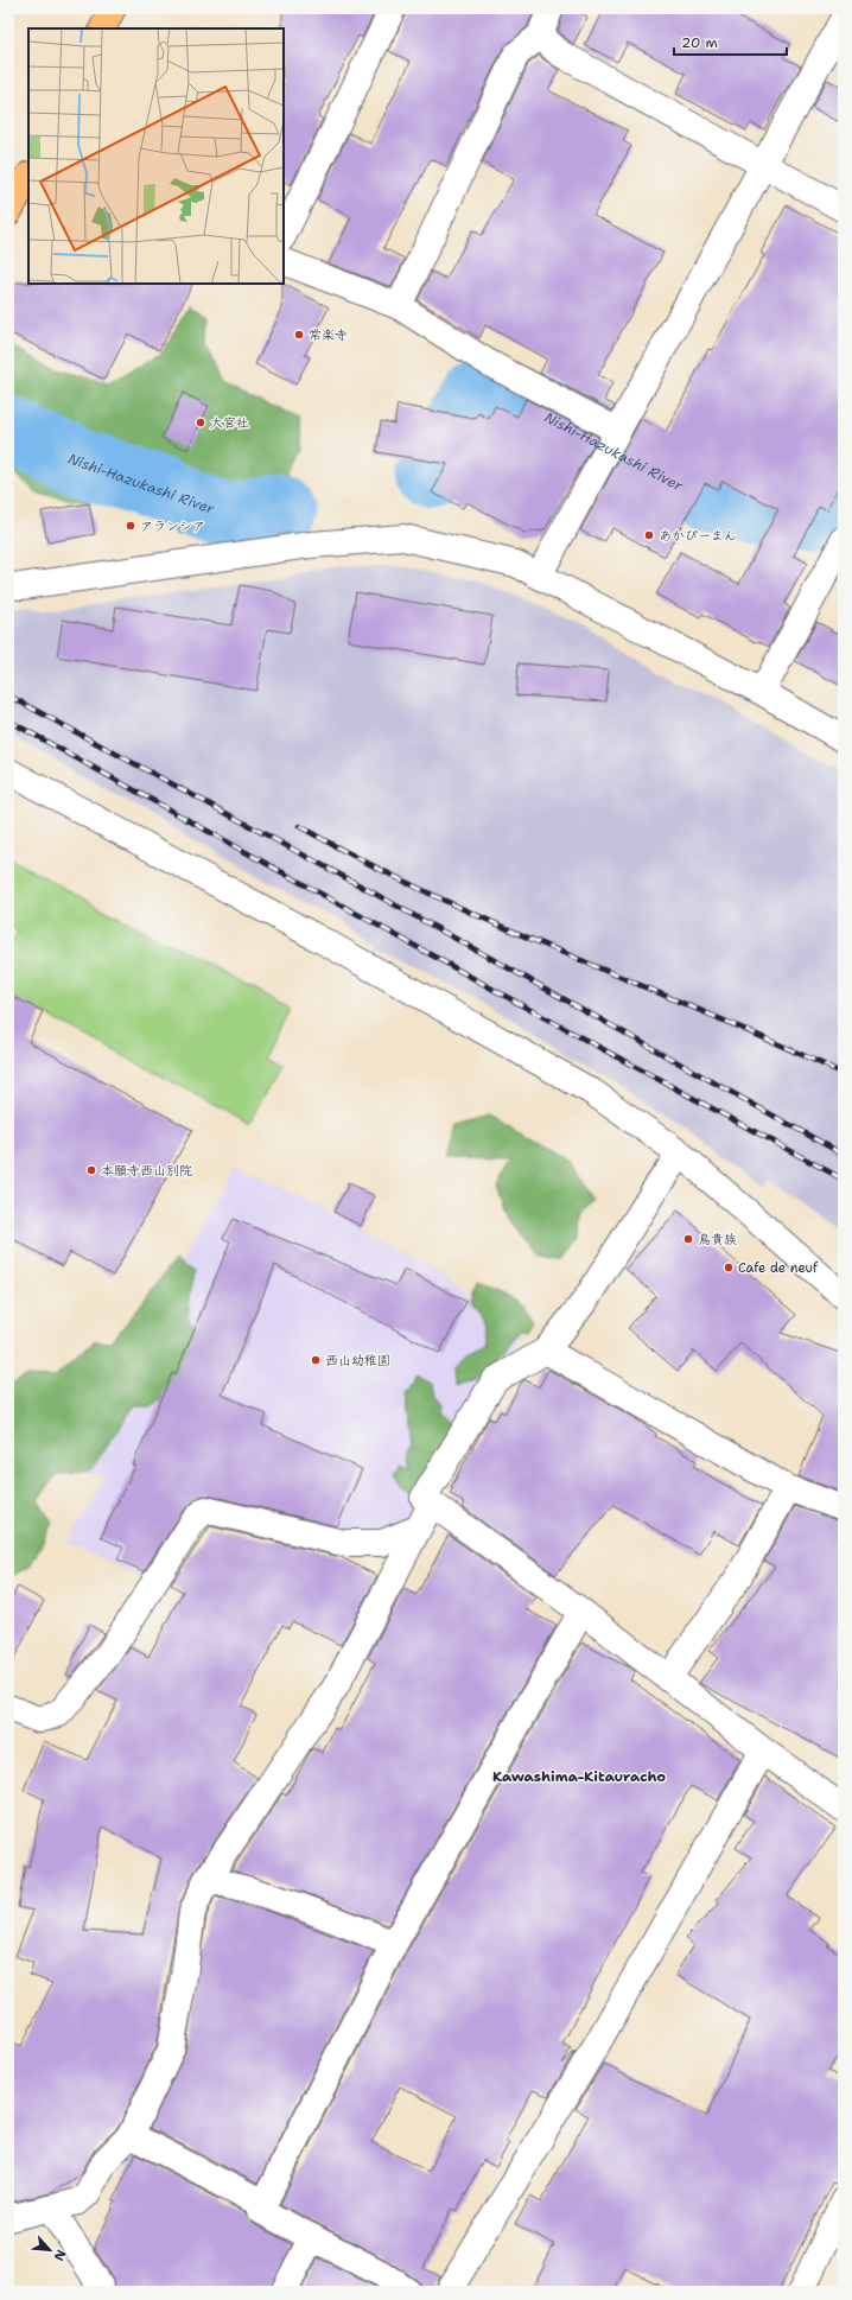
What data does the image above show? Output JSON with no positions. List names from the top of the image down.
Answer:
{
  "districts": ["Kawashima-Kitauracho"],
  "water": ["Nishi-Hazukashi River"],
  "places": [
    "常楽寺",
    "大宮社",
    "アランシア",
    "あかぴーまん",
    "本願寺西山別院",
    "鳥貴族",
    "Cafe de neuf",
    "西山幼稚園"
  ],
  "scale_bar": "20 m",
  "north": "bottom right"
}
